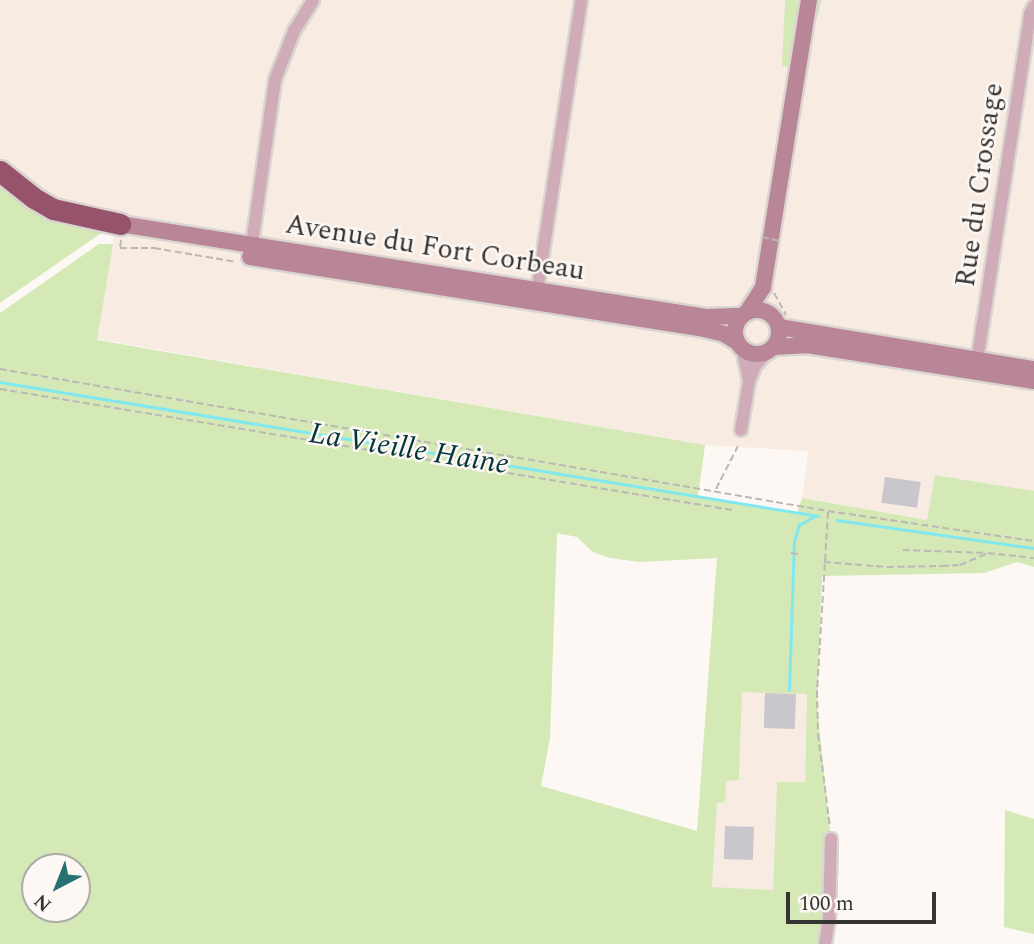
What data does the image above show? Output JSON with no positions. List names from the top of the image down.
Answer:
{
  "streets": {
    "street": ["Rue du Crossage", "Avenue du Fort Corbeau"]
  },
  "water": ["La Vieille Haine"],
  "scale_bar": "100 m",
  "north": "bottom left"
}
